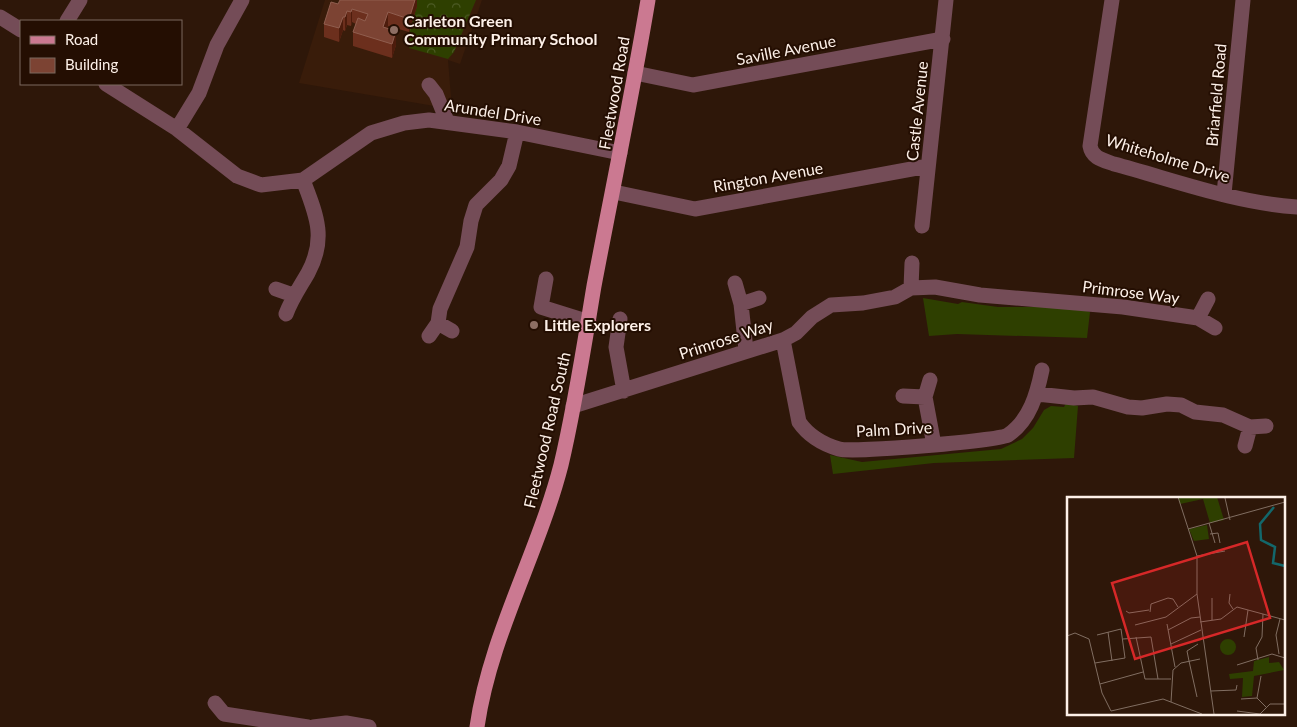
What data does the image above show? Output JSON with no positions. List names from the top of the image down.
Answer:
{
  "streets": {
    "main road": ["Fleetwood Road", "Fleetwood Road South"],
    "street": [
      "Saville Avenue",
      "Briarfield Road",
      "Castle Avenue",
      "Arundel Drive",
      "Whiteholme Drive",
      "Rington Avenue",
      "Primrose Way",
      "Palm Drive"
    ]
  },
  "crossings": [
    ["Saville Avenue", "Fleetwood Road"],
    ["Saville Avenue", "Castle Avenue"],
    ["Fleetwood Road", "Arundel Drive"],
    ["Fleetwood Road", "Rington Avenue"],
    ["Fleetwood Road", "Fleetwood Road South"],
    ["Briarfield Road", "Whiteholme Drive"],
    ["Castle Avenue", "Rington Avenue"],
    ["Rington Avenue", "Fleetwood Road South"],
    ["Primrose Way", "Palm Drive"],
    ["Primrose Way", "Fleetwood Road South"]
  ],
  "places": ["Carleton Green Community Primary School", "Little Explorers"],
  "legend": ["Road", "Building"]
}
